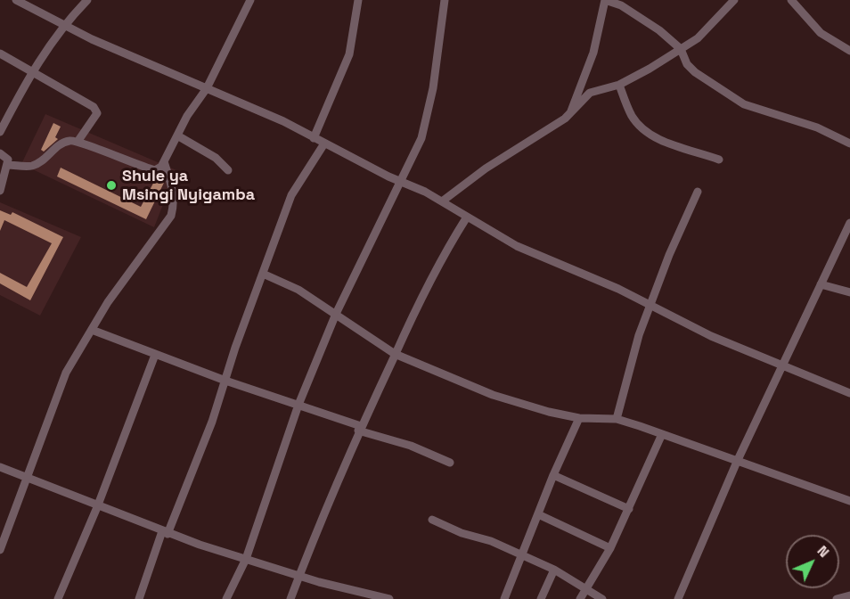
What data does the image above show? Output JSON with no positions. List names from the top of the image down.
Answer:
{
  "places": ["Shule ya Msingi Nyigamba"],
  "north": "top right"
}
